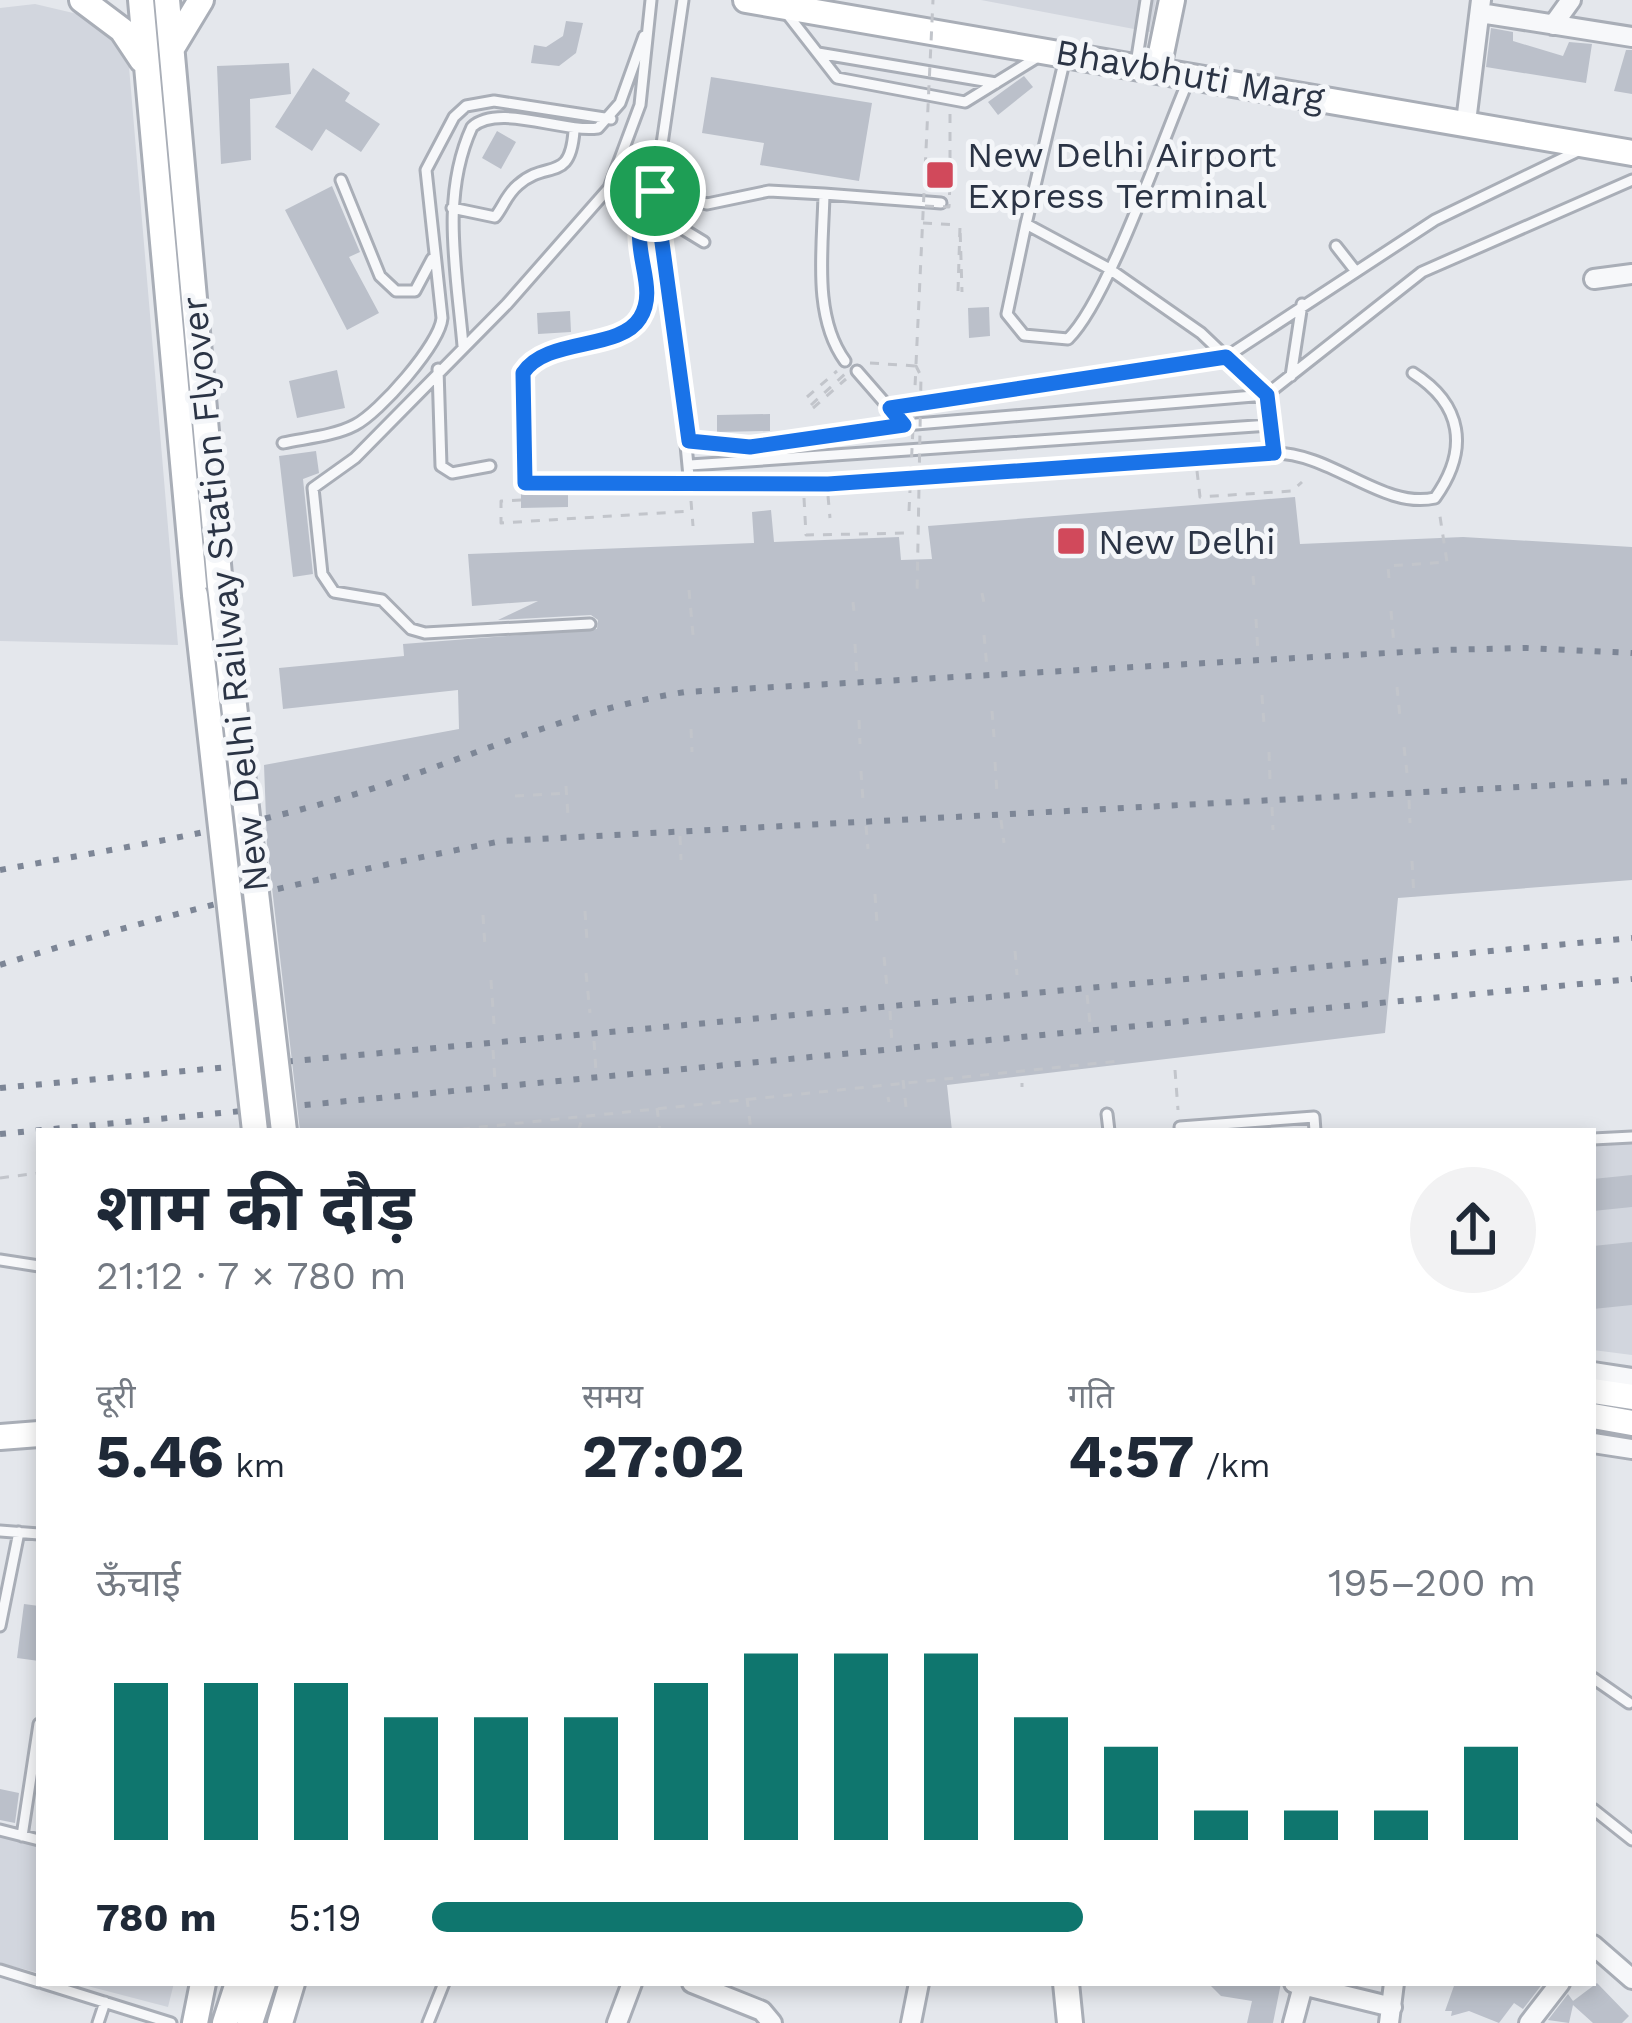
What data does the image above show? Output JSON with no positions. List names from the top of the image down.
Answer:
{
  "streets": {
    "main road": ["Bhavbhuti Marg", "New Delhi Railway Station Flyover"]
  },
  "places": {
    "transit": ["New Delhi Airport Express Terminal", "New Delhi"]
  },
  "page": {
    "heading": ["शाम की दौड़", "21:12 · 7 × 780 m"],
    "stats": [
      ["दूरी", "5.46 km"],
      ["समय", "27:02"],
      ["गति", "4:57 /km"]
    ],
    "chart": ["ऊँचाई", "195–200 m"],
    "list": [
      {
        "name": "780 m",
        "note": "5:19"
      }
    ]
  }
}
